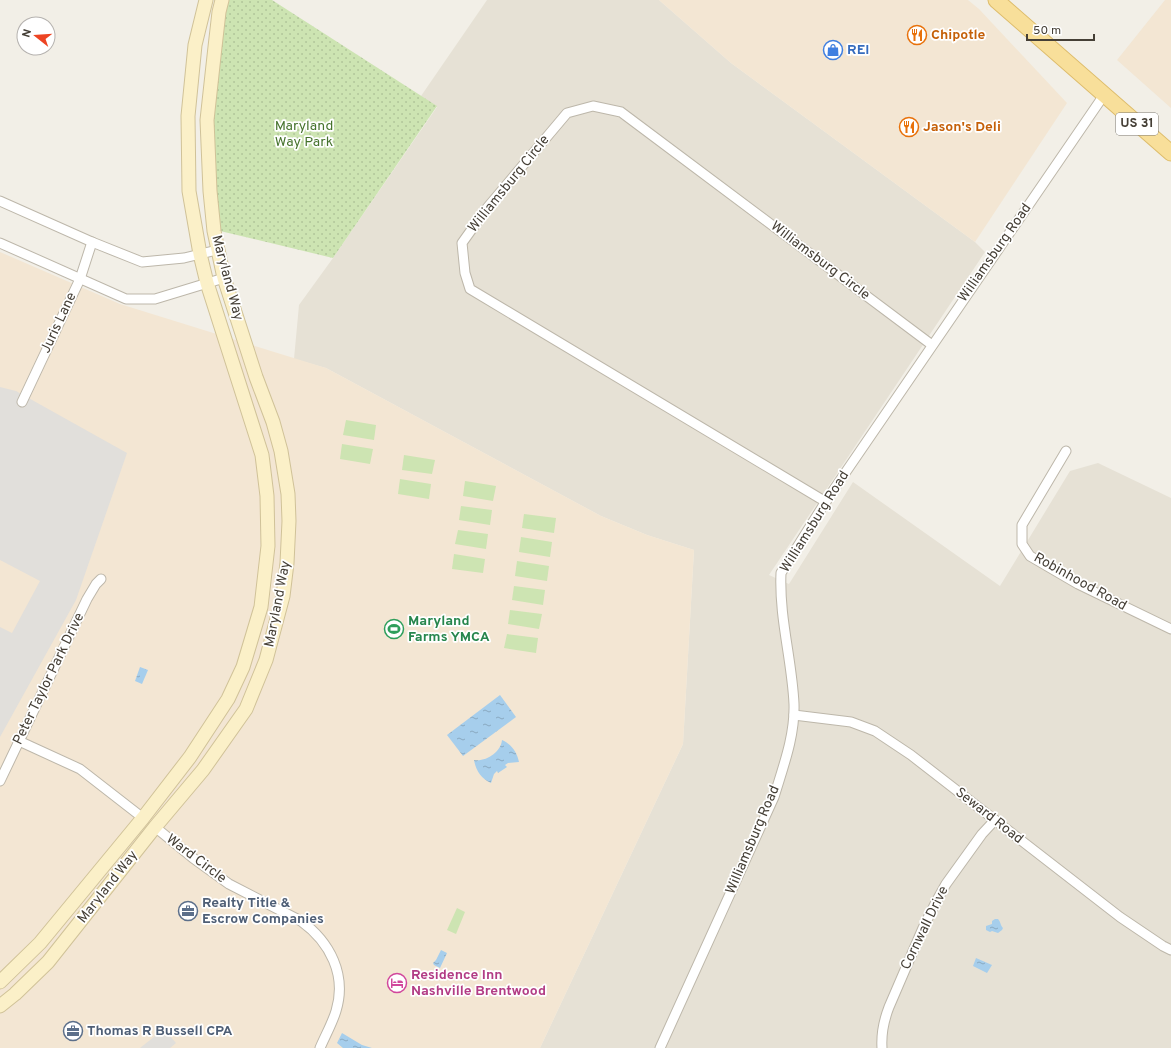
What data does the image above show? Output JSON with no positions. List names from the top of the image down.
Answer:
{
  "streets": {
    "main road": ["US 31", "Maryland Way"],
    "street": [
      "Williamsburg Circle",
      "Williamsburg Road",
      "Juris Lane",
      "Robinhood Road",
      "Peter Taylor Park Drive",
      "Seward Road",
      "Ward Circle",
      "Cornwall Drive"
    ]
  },
  "crossings": [
    ["US 31", "Williamsburg Road"],
    ["Williamsburg Circle", "Williamsburg Road"],
    ["Williamsburg Road", "Seward Road"],
    ["Maryland Way", "Ward Circle"],
    ["Seward Road", "Cornwall Drive"]
  ],
  "parks": ["Maryland Way Park"],
  "places": {
    "restaurant": ["Chipotle", "Jason's Deli"],
    "shop": ["REI"],
    "sports": ["Maryland Farms YMCA"],
    "office": ["Realty Title & Escrow Companies", "Thomas R Bussell CPA"],
    "hotel": ["Residence Inn Nashville Brentwood"]
  },
  "scale_bar": "50 m",
  "north": "left"
}
